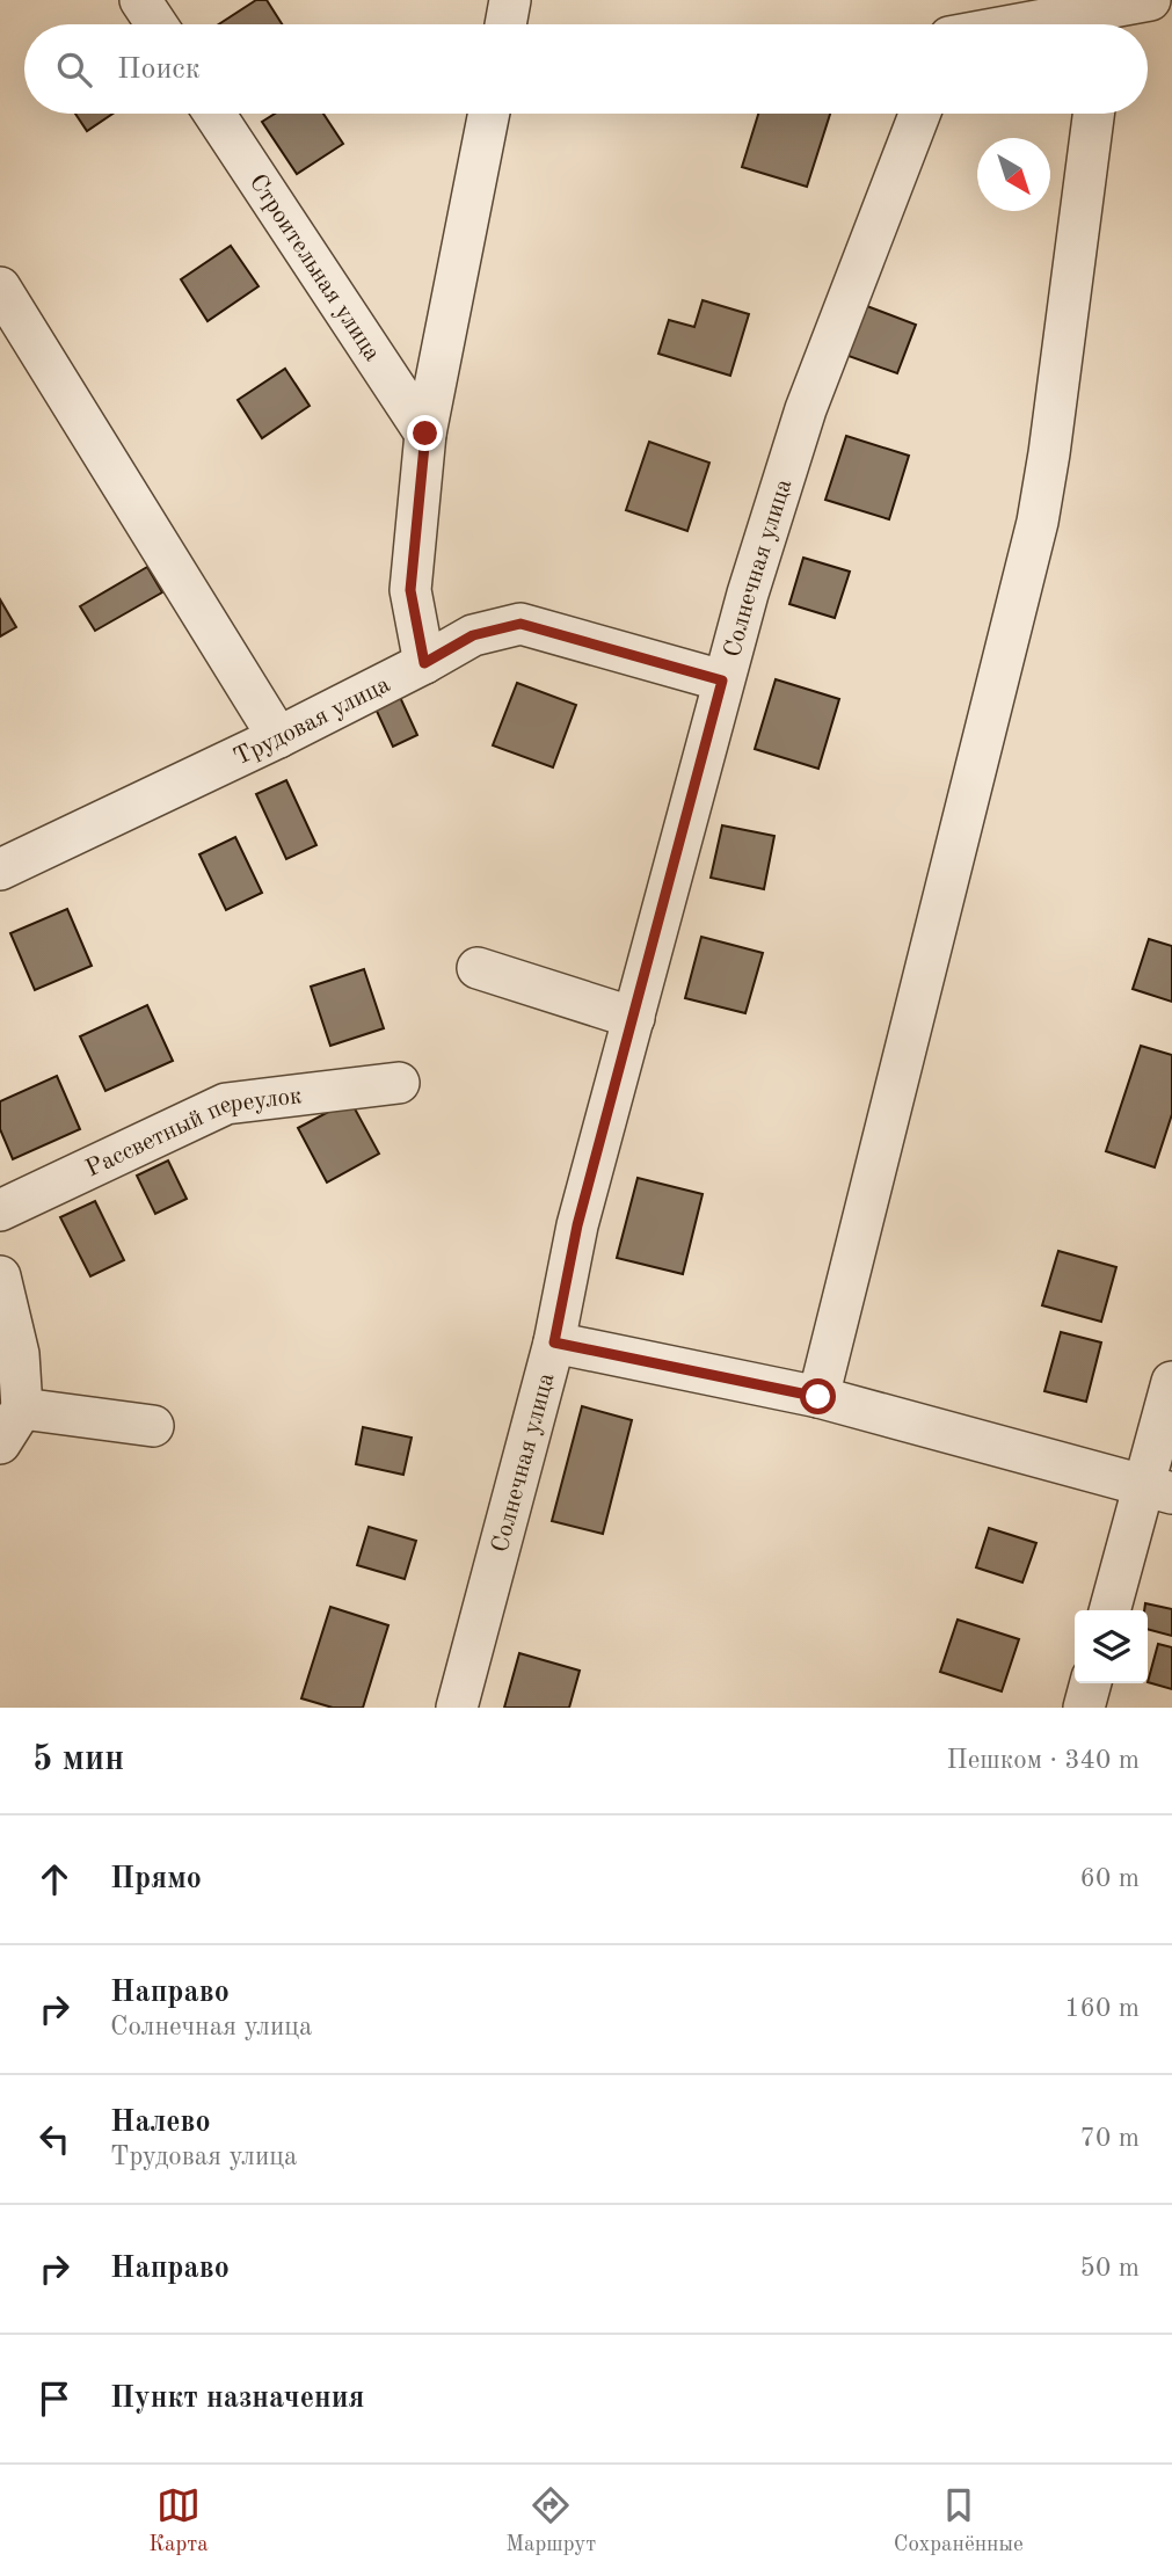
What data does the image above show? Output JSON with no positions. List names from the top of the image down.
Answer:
{
  "streets": {
    "street": [
      "Строительная улица",
      "Солнечная улица",
      "Трудовая улица",
      "Рассветный переулок"
    ]
  },
  "crossings": [
    ["Солнечная улица", "Трудовая улица"]
  ],
  "north": "bottom right",
  "page": {
    "search": "Поиск",
    "heading": ["5 мин", "Пешком · 340 m"],
    "list": [
      ["Прямо", "60 m"],
      ["Направо", "Солнечная улица", "160 m"],
      ["Налево", "Трудовая улица", "70 m"],
      ["Направо", "50 m"],
      "Пункт назначения"
    ],
    "nav": ["Карта", "Маршрут", "Сохранённые"]
  }
}
